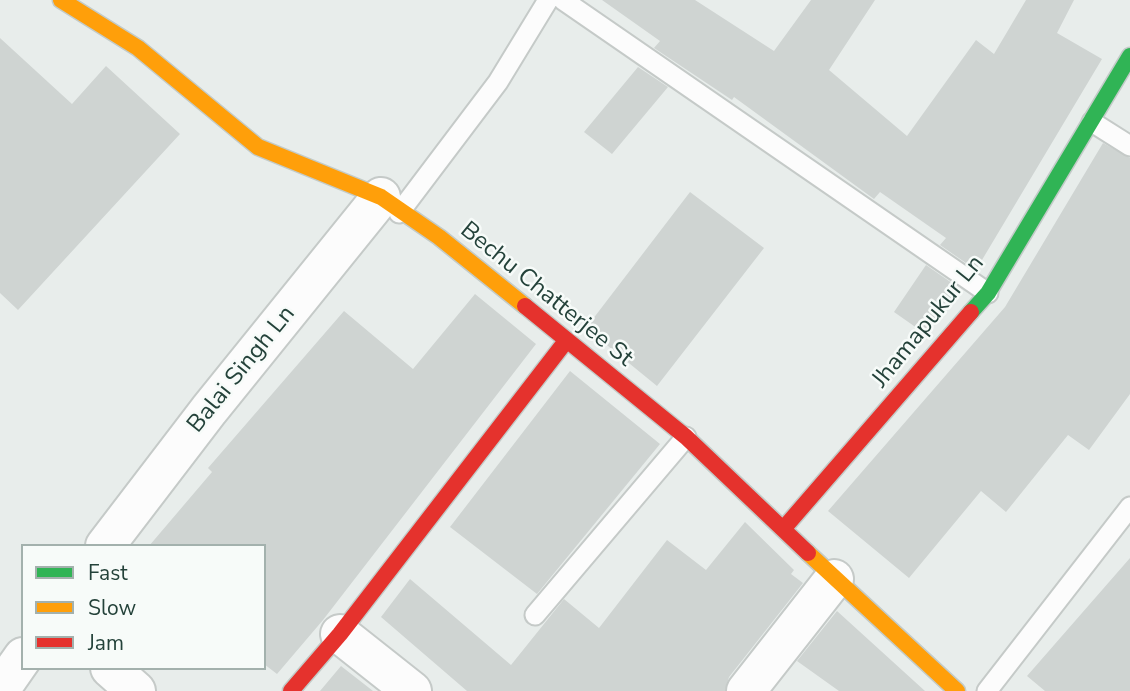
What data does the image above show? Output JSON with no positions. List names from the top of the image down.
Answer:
{
  "streets": {
    "street": ["Bechu Chatterjee St", "Jhamapukur Ln", "Balai Singh Ln"]
  },
  "crossings": [
    ["Bechu Chatterjee St", "Jhamapukur Ln"],
    ["Bechu Chatterjee St", "Balai Singh Ln"]
  ],
  "legend": ["Fast", "Slow", "Jam"]
}
